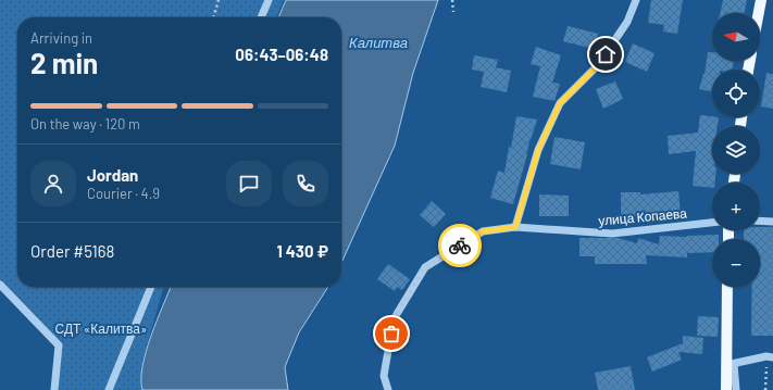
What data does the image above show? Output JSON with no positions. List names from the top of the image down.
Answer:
{
  "streets": {
    "street": ["улица Копаева"]
  },
  "water": ["Калитва"],
  "parks": ["СДТ «Калитва»"],
  "north": "left",
  "page": {
    "map_buttons": ["+", "−"],
    "heading": ["2 min", "Arriving in", "06:43–06:48"],
    "panel": [
      "Jordan",
      "Courier · 4.9",
      "Order #5168",
      "1 430 ₽"
    ],
    "bar": "On the way · 120 m"
  }
}
